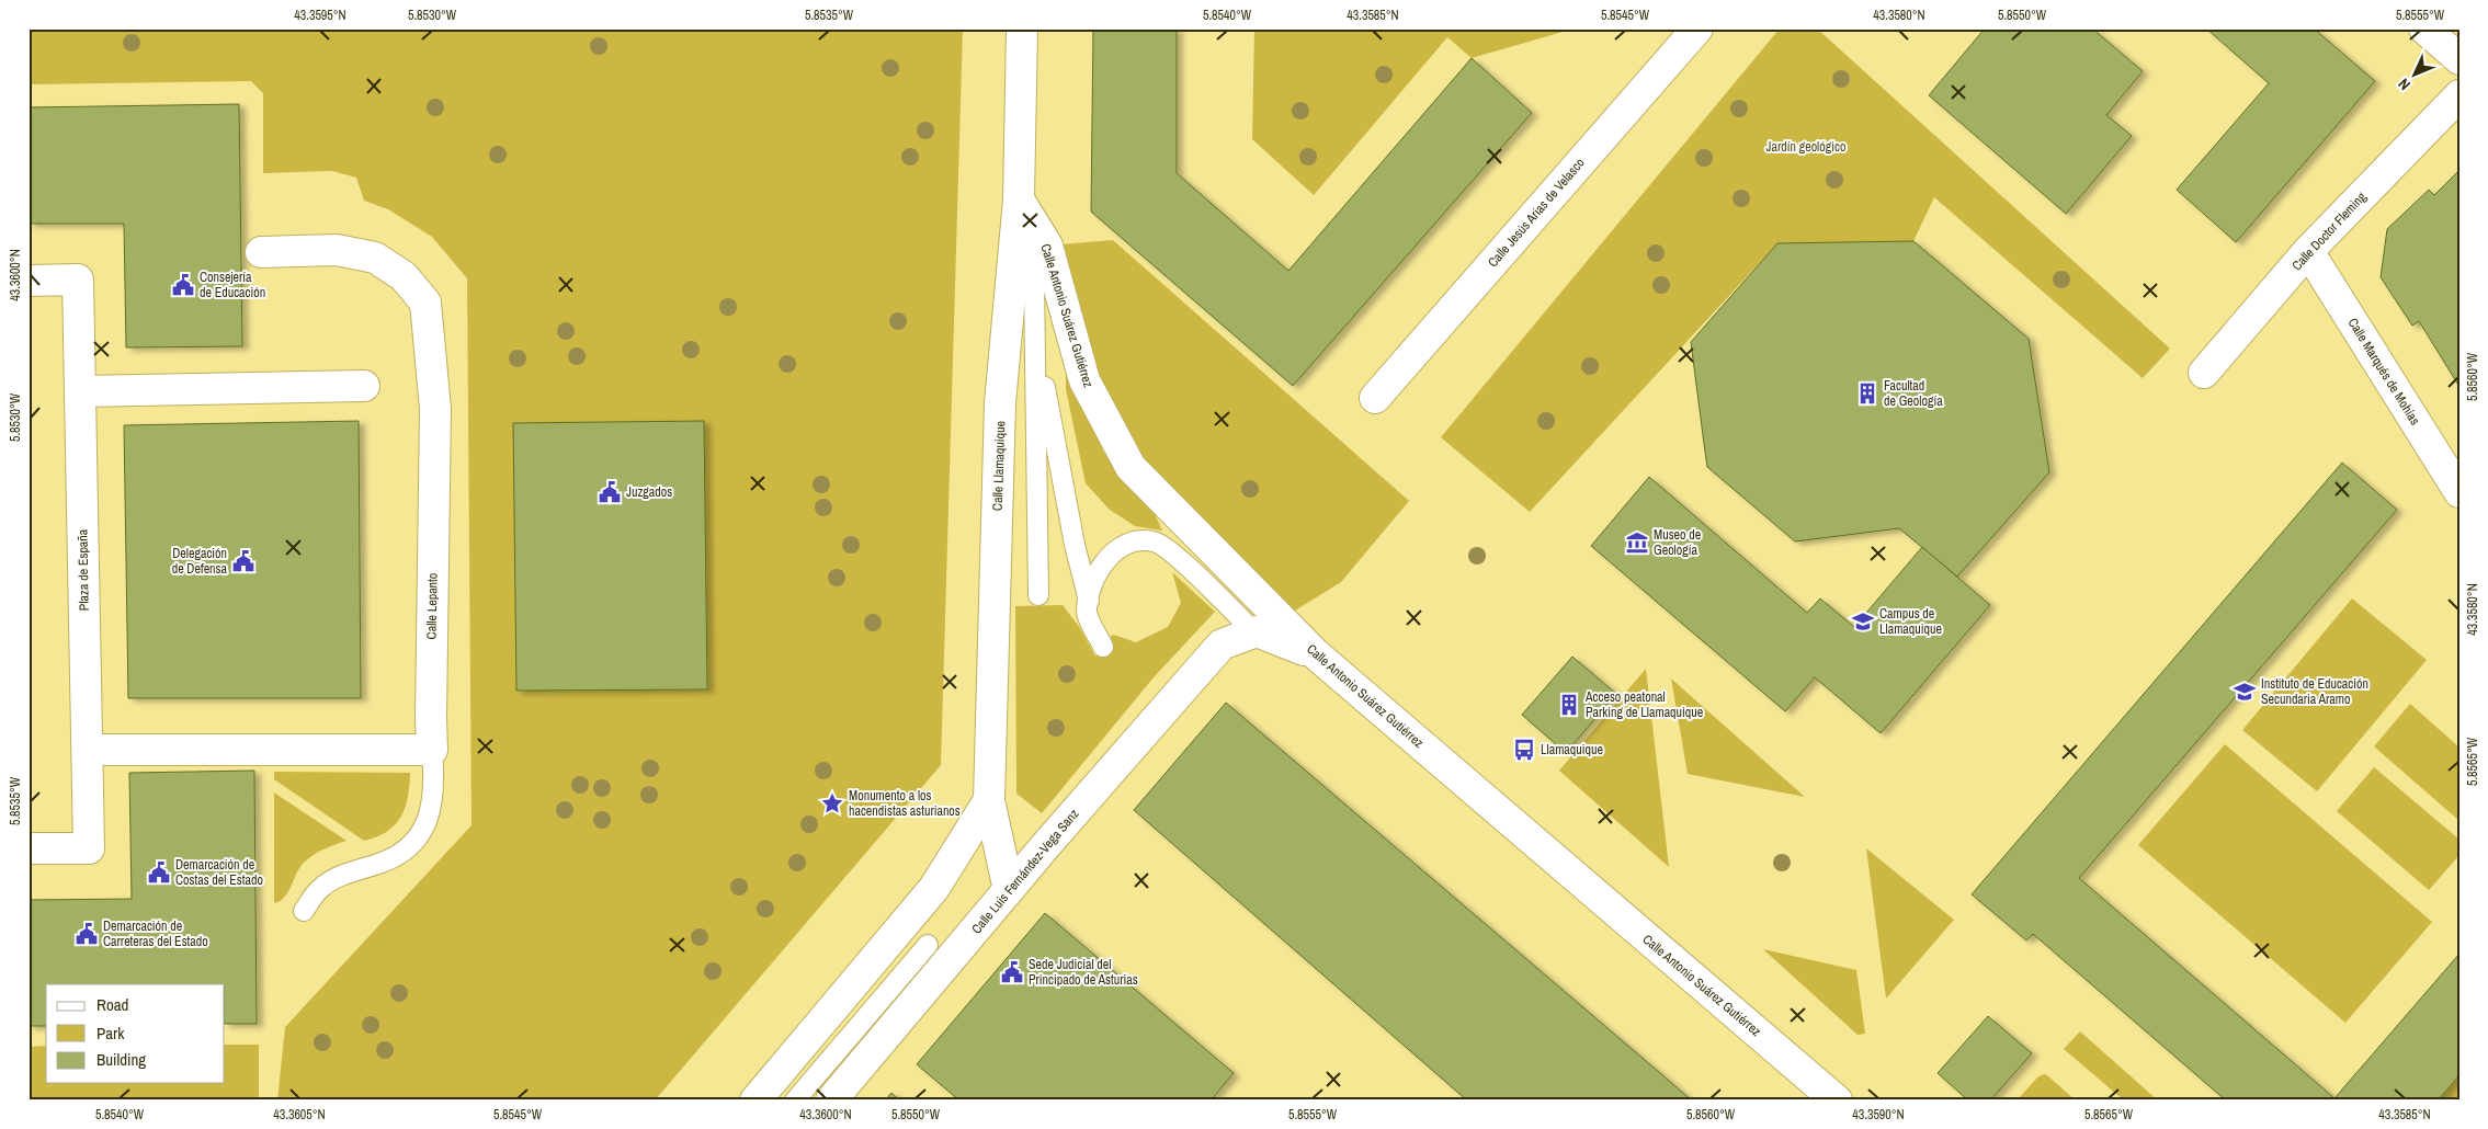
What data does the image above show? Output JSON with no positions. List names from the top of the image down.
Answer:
{
  "streets": {
    "street": [
      "Calle Jesús Arias de Velasco",
      "Calle Doctor Fleming",
      "Calle Antonio Suárez Gutiérrez",
      "Calle Marqués de Mohías",
      "Calle Llamaquique",
      "Plaza de España",
      "Calle Lepanto",
      "Calle Luis Fernández-Vega Sanz"
    ]
  },
  "crossings": [
    ["Calle Doctor Fleming", "Calle Marqués de Mohías"],
    ["Calle Antonio Suárez Gutiérrez", "Calle Llamaquique"],
    ["Calle Llamaquique", "Calle Luis Fernández-Vega Sanz"]
  ],
  "parks": ["Jardín geológico"],
  "places": {
    "public building": [
      "Consejería de Educación",
      "Juzgados",
      "Delegación de Defensa",
      "Demarcación de Costas del Estado",
      "Demarcación de Carreteras del Estado",
      "Sede Judicial del Principado de Asturias"
    ],
    "building": ["Facultad de Geología", "Acceso peatonal Parking de Llamaquique"],
    "museum": ["Museo de Geología"],
    "school or university": ["Campus de Llamaquique", "Instituto de Educación Secundaria Aramo"],
    "bus stop": ["Llamaquique"],
    "place": ["Monumento a los hacendistas asturianos"]
  },
  "legend": ["Road", "Park", "Building"],
  "north": "bottom left",
  "coordinates": [
    "43.3595°N",
    "5.8530°W",
    "5.8535°W",
    "5.8540°W",
    "43.3585°N",
    "5.8545°W",
    "43.3580°N",
    "5.8550°W",
    "5.8555°W",
    "43.3600°N",
    "5.8560°W",
    "5.8565°W",
    "43.3605°N",
    "43.3590°N"
  ]
}
